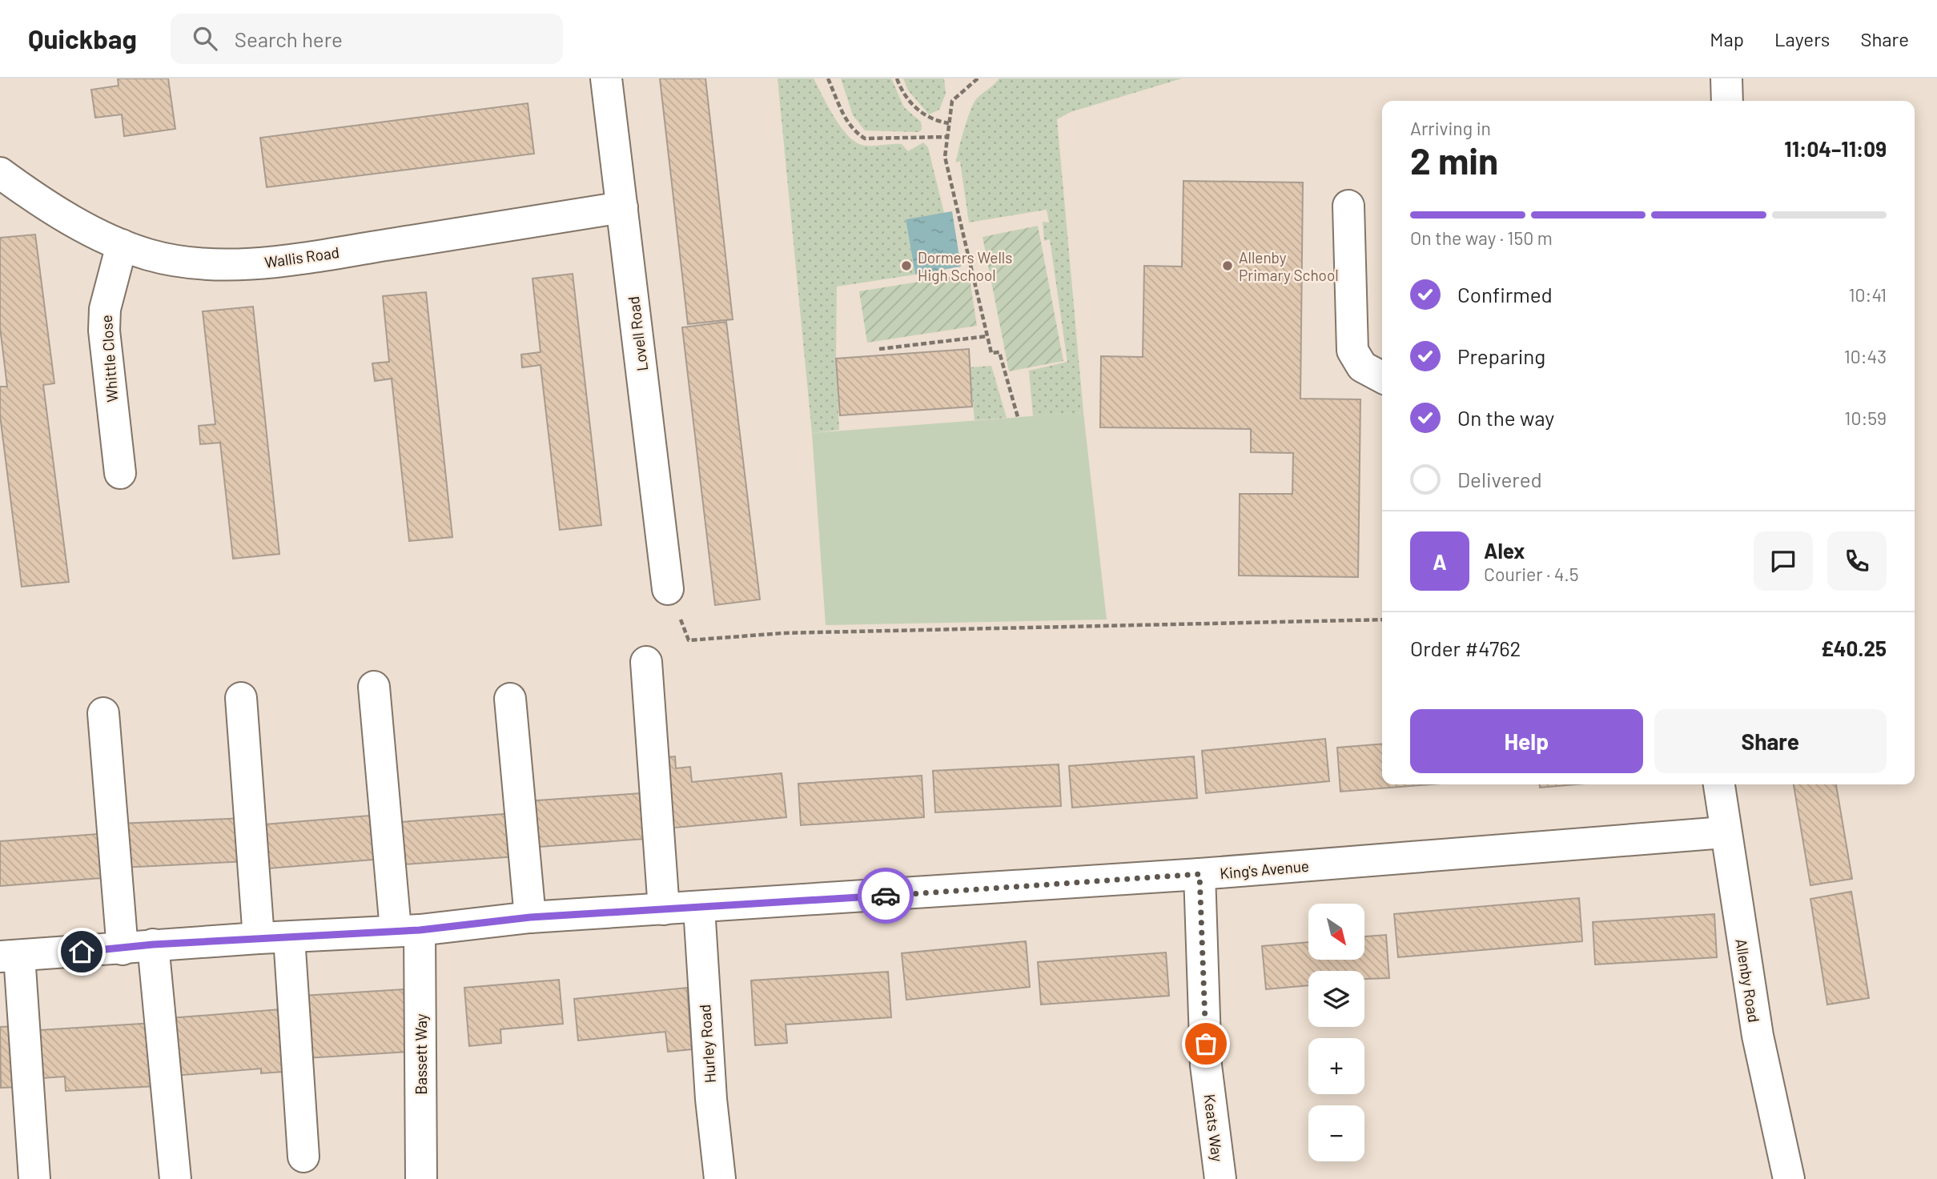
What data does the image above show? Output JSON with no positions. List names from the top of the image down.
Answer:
{
  "streets": {
    "street": [
      "Wallis Road",
      "Lovell Road",
      "Whittle Close",
      "King's Avenue",
      "Allenby Road",
      "Hurley Road",
      "Bassett Way",
      "Keats Way"
    ]
  },
  "crossings": [
    ["Wallis Road", "Lovell Road"],
    ["Wallis Road", "Whittle Close"],
    ["King's Avenue", "Allenby Road"],
    ["King's Avenue", "Hurley Road"],
    ["King's Avenue", "Bassett Way"],
    ["King's Avenue", "Keats Way"]
  ],
  "places": ["Dormers Wells High School", "Allenby Primary School"],
  "north": "bottom right",
  "page": {
    "header": "Quickbag",
    "search": "Search here",
    "nav": ["Map", "Layers", "Share"],
    "heading": ["2 min", "Arriving in", "11:04–11:09"],
    "panel": [
      "Alex",
      "Courier · 4.5",
      "Order #4762",
      "£40.25"
    ],
    "bar": "On the way · 150 m",
    "list": [
      ["Confirmed", "10:41"],
      ["Preparing", "10:43"],
      ["On the way", "10:59"],
      "Delivered"
    ],
    "round": "A",
    "buttons": ["Help", "Share"],
    "map_buttons": ["+", "−"]
  }
}
